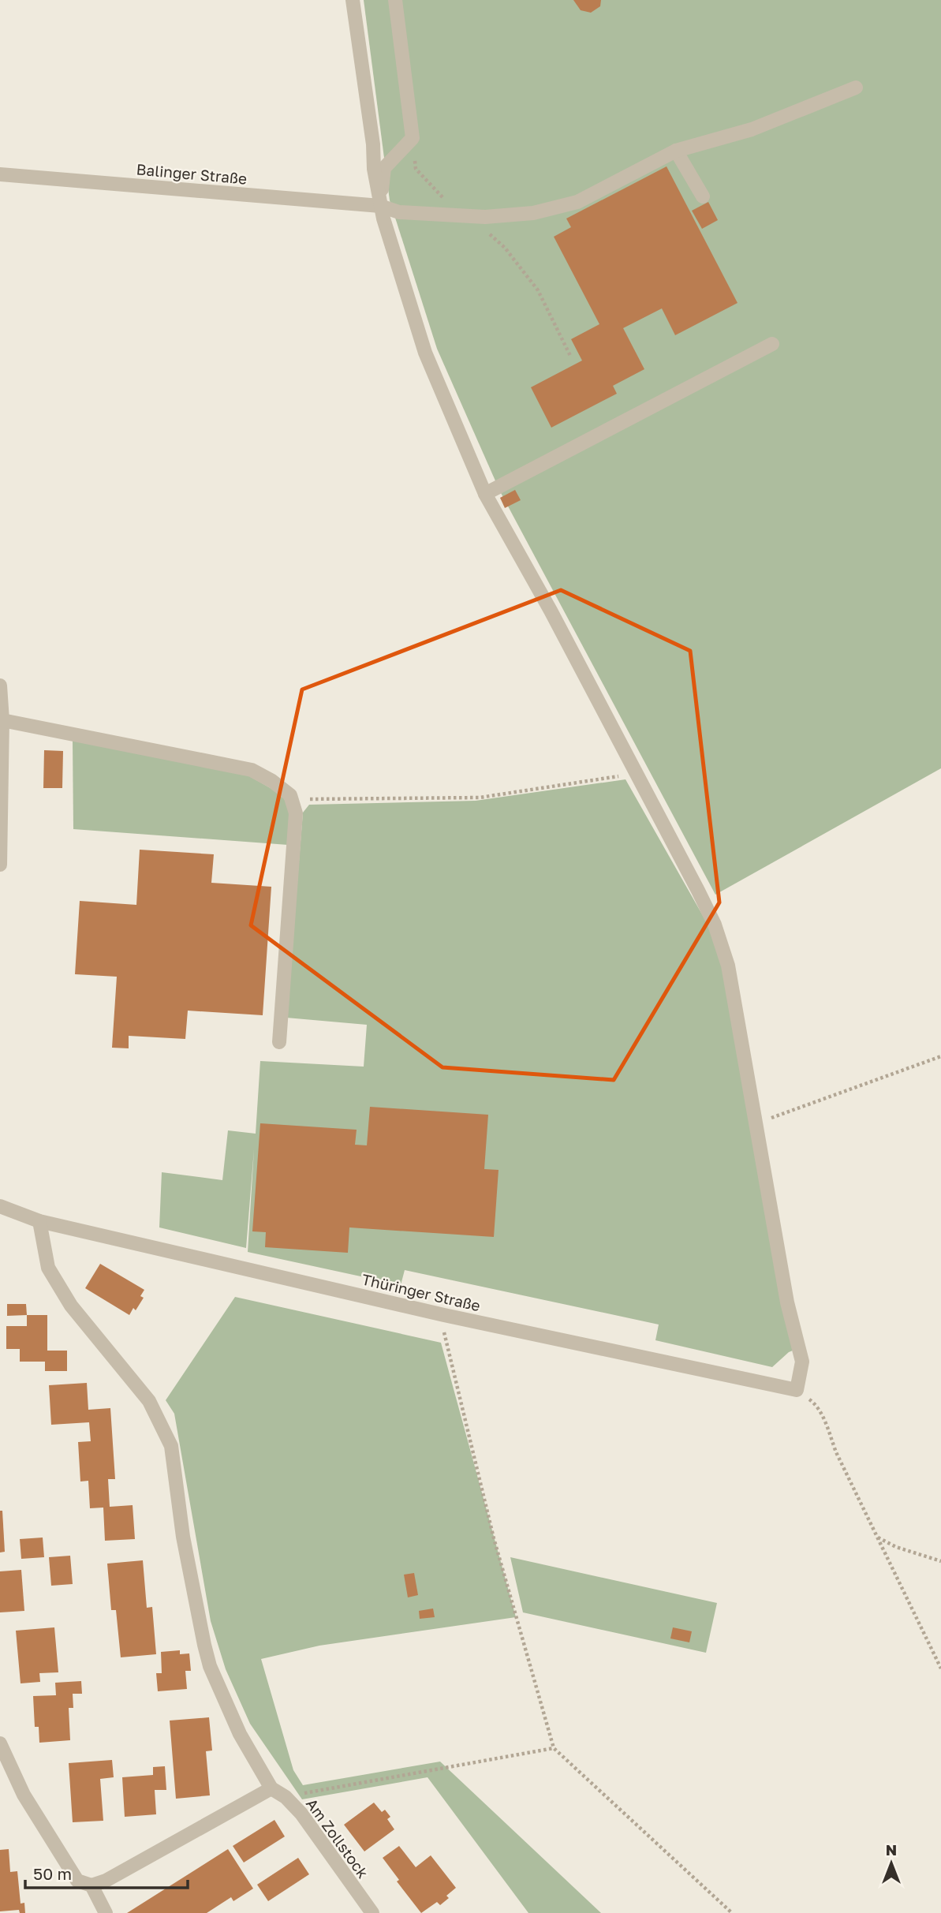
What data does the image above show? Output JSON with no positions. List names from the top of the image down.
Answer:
{
  "streets": {
    "street": ["Balinger Straße", "Thüringer Straße", "Am Zollstock"]
  },
  "scale_bar": "50 m",
  "north": "top"
}
